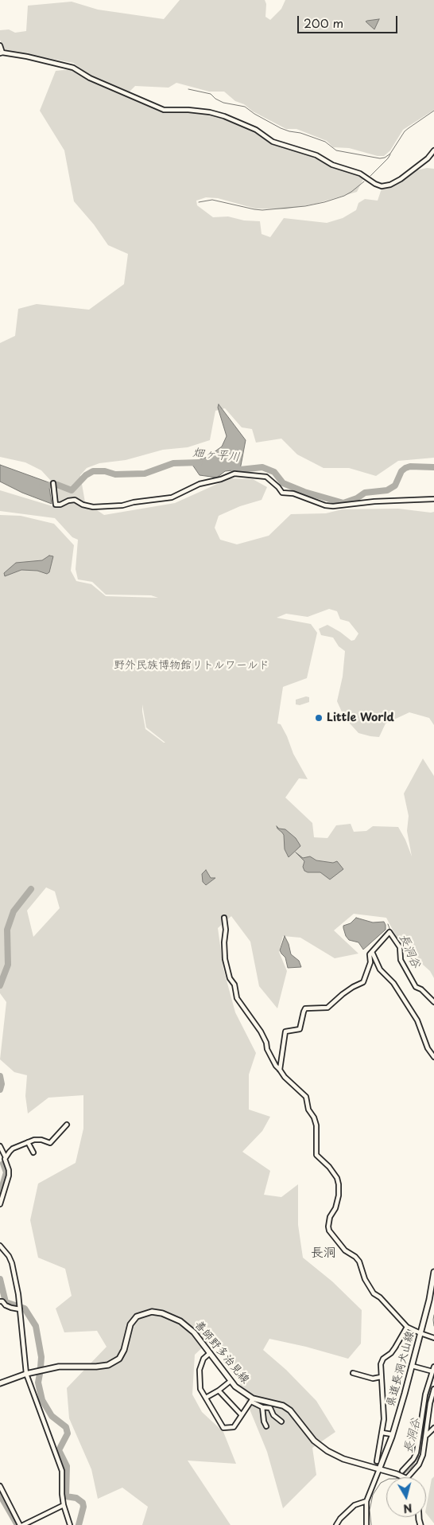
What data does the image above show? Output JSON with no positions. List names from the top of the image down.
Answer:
{
  "streets": {
    "main road": ["善師野多治見線", "県道長洞犬山線"]
  },
  "crossings": [
    ["善師野多治見線", "県道長洞犬山線"]
  ],
  "districts": ["長洞"],
  "water": ["畑ヶ平川", "長洞谷"],
  "parks": ["野外民族博物館リトルワールド"],
  "places": ["Little World"],
  "scale_bar": "200 m",
  "north": "bottom"
}
